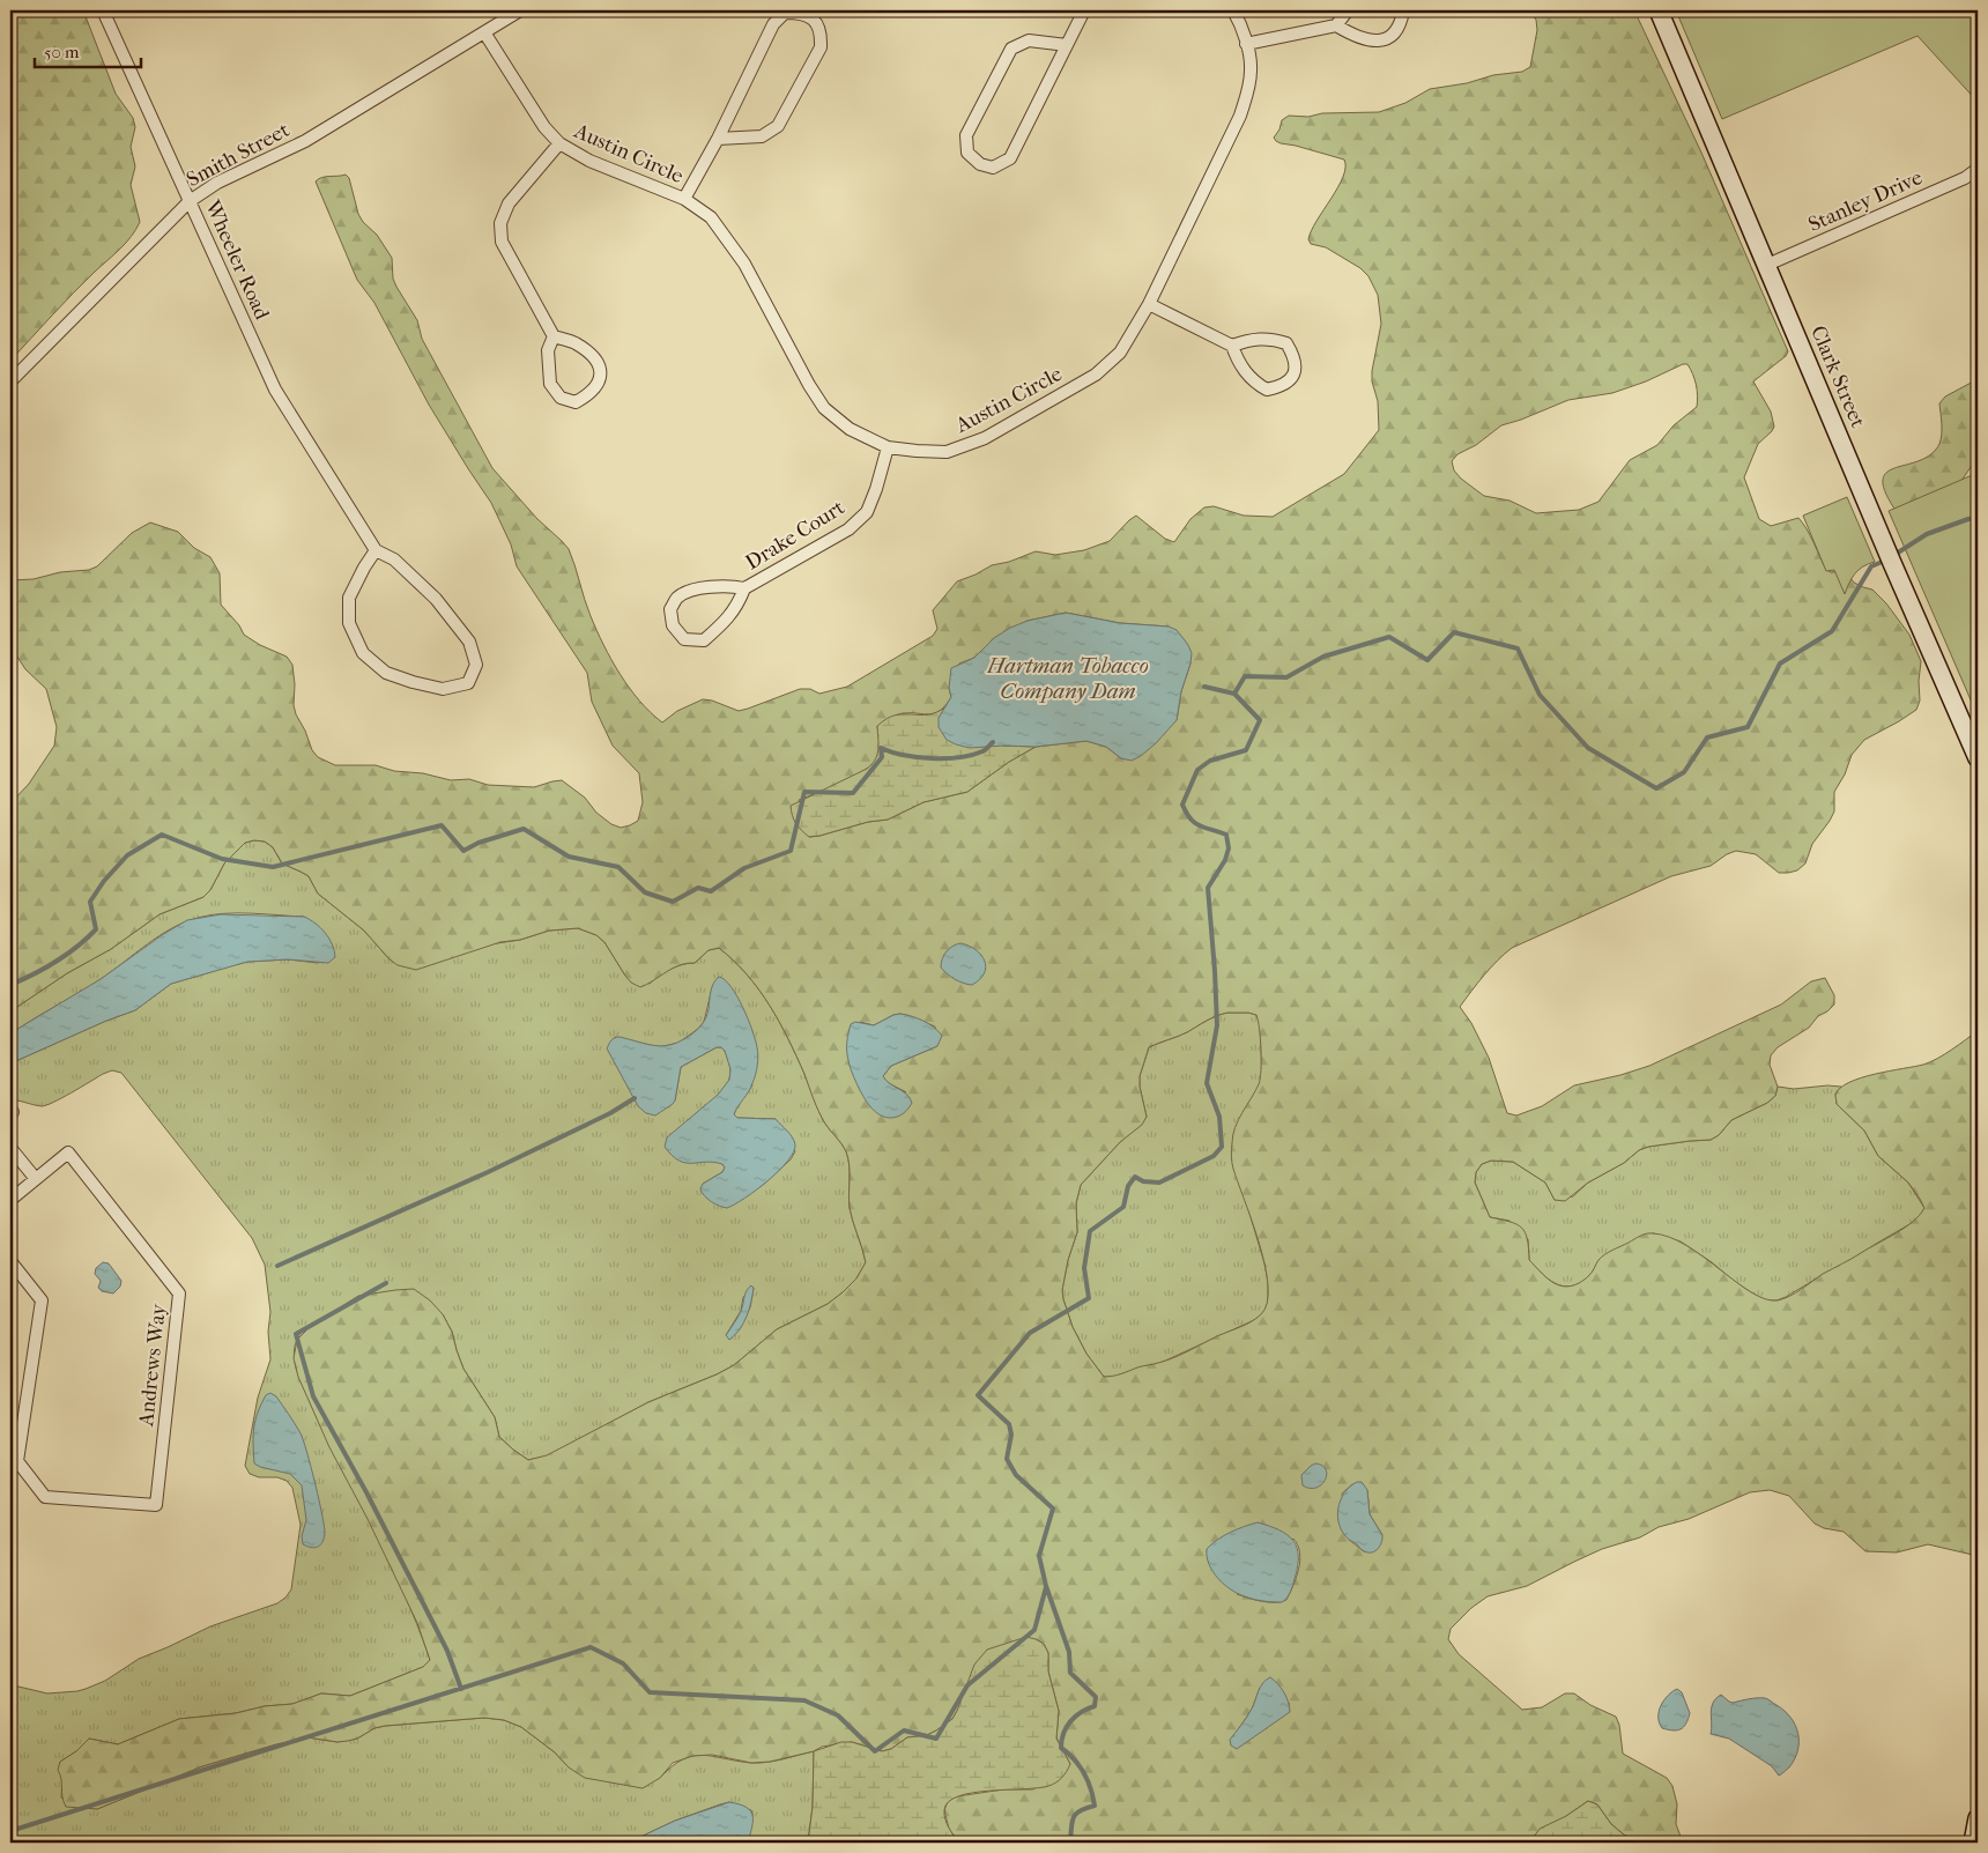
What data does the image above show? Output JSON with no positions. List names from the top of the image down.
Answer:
{
  "streets": {
    "main road": ["Clark Street"],
    "street": [
      "Austin Circle",
      "Smith Street",
      "Stanley Drive",
      "Wheeler Road",
      "Drake Court",
      "Andrews Way"
    ]
  },
  "crossings": [
    ["Austin Circle", "Smith Street"],
    ["Austin Circle", "Drake Court"],
    ["Smith Street", "Wheeler Road"],
    ["Stanley Drive", "Clark Street"]
  ],
  "water": ["Hartman Tobacco Company Dam"],
  "scale_bar": "50 m"
}
